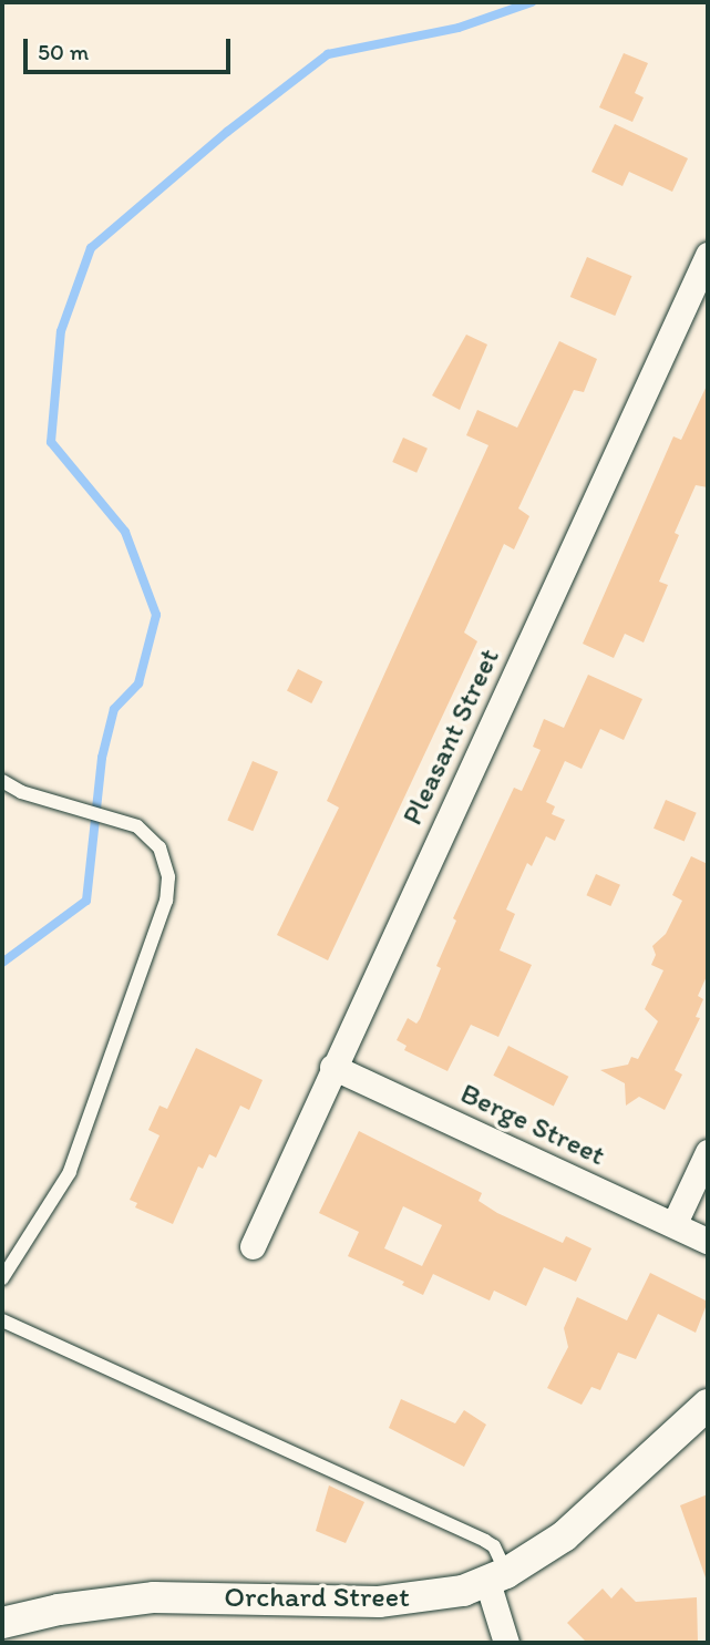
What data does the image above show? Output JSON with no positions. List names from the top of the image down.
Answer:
{
  "streets": {
    "street": ["Pleasant Street", "Berge Street", "Orchard Street"]
  },
  "crossings": [
    ["Pleasant Street", "Berge Street"]
  ],
  "scale_bar": "50 m"
}
